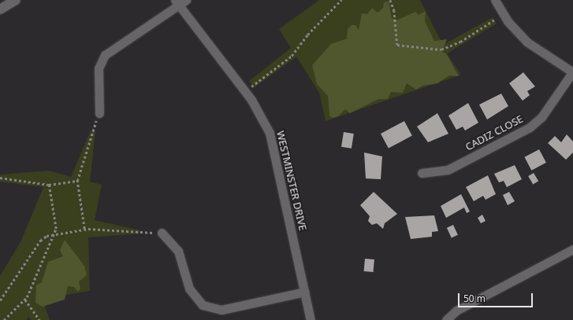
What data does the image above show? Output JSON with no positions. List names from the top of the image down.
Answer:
{
  "streets": {
    "street": ["CADIZ CLOSE", "WESTMINSTER DRIVE"]
  },
  "scale_bar": "50 m"
}
